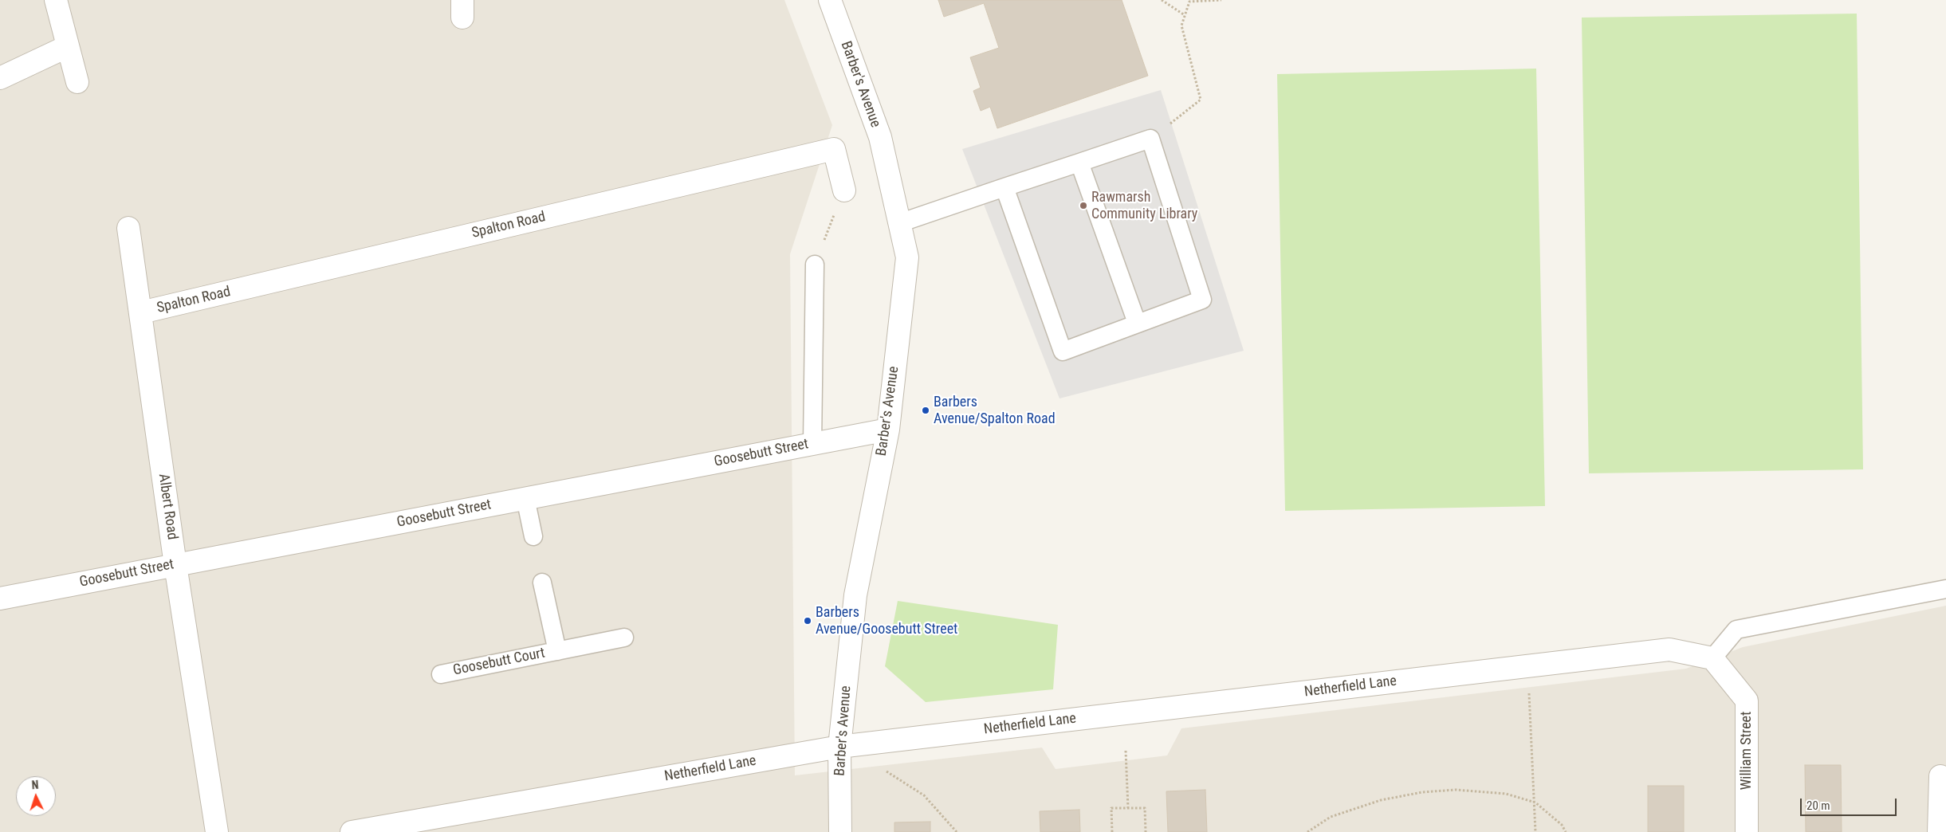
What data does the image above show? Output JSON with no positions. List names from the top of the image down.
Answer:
{
  "streets": {
    "street": [
      "Barber's Avenue",
      "Spalton Road",
      "Goosebutt Street",
      "Albert Road",
      "Netherfield Lane",
      "William Street"
    ],
    "lane": ["Goosebutt Court"]
  },
  "crossings": [
    ["Barber's Avenue", "Goosebutt Street"],
    ["Barber's Avenue", "Netherfield Lane"],
    ["Spalton Road", "Albert Road"],
    ["Goosebutt Street", "Albert Road"],
    ["Netherfield Lane", "William Street"]
  ],
  "places": ["Rawmarsh Community Library", "Barbers Avenue/Spalton Road", "Barbers Avenue/Goosebutt Street"],
  "scale_bar": "20 m",
  "north": "top"
}
